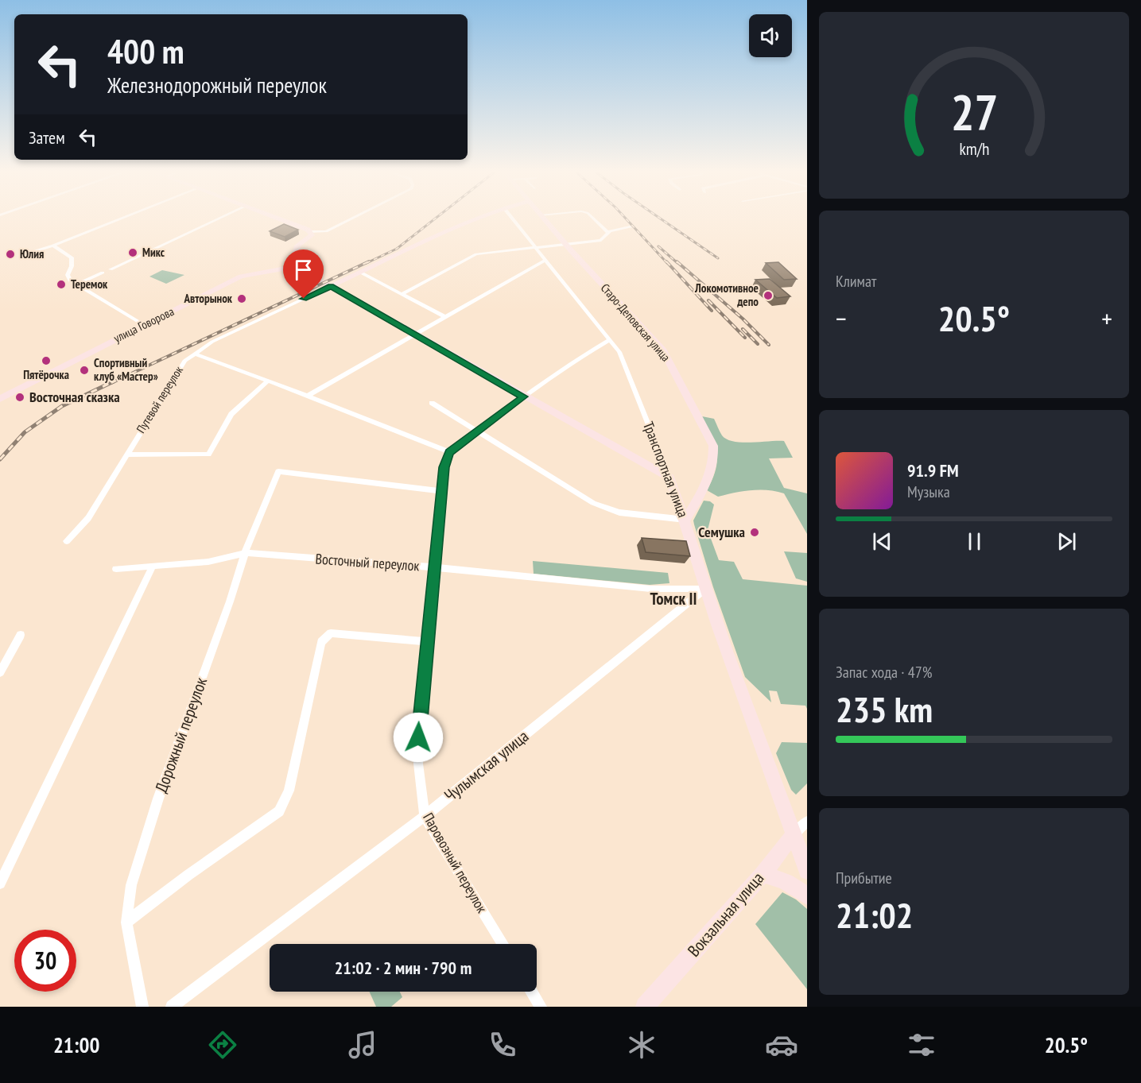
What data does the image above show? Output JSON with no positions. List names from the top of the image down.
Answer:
{
  "streets": {
    "street": [
      "Старо-Деповская улица",
      "улица Говорова",
      "Путевой переулок",
      "Транспортная улица",
      "Восточный переулок",
      "Дорожный переулок",
      "Чулымская улица",
      "Паровозный переулок",
      "Вокзальная улица"
    ]
  },
  "crossings": [
    ["Старо-Деповская улица", "Транспортная улица"],
    ["Транспортная улица", "Восточный переулок"],
    ["Транспортная улица", "Чулымская улица"],
    ["Транспортная улица", "Вокзальная улица"],
    ["Восточный переулок", "Дорожный переулок"],
    ["Восточный переулок", "Чулымская улица"],
    ["Восточный переулок", "Паровозный переулок"],
    ["Дорожный переулок", "Паровозный переулок"],
    ["Чулымская улица", "Паровозный переулок"]
  ],
  "districts": ["Томск II"],
  "places": [
    "Микс",
    "Юлия",
    "Теремок",
    "Локомотивное депо",
    "Авторынок",
    "Пятёрочка",
    "Спортивный клуб «Мастер»",
    "Восточная сказка",
    "Семушка"
  ],
  "page": {
    "turn": ["400 m", "Железнодорожный переулок"],
    "then": "Затем",
    "tile": [
      "Климат",
      ["Запас хода · 47%", "235 km"],
      ["Прибытие", "21:02"]
    ],
    "heat": ["−", "20.5°", "+"],
    "song": ["91.9 FM", "Музыка"],
    "limit": "30",
    "trip": "21:02 · 2 мин · 790 m",
    "tabs": ["21:00", "20.5°"],
    "gauge": ["27", "km/h"]
  }
}
